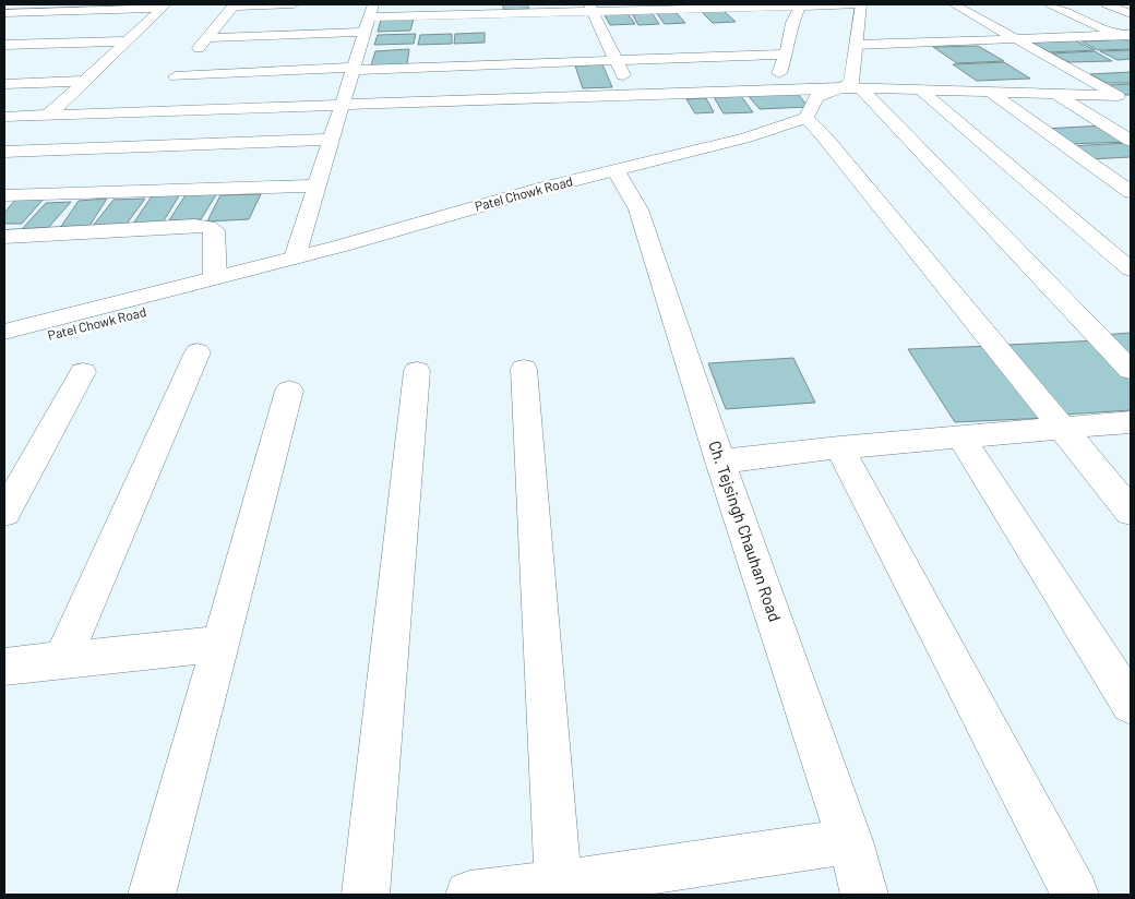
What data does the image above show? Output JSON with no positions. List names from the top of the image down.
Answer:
{
  "streets": {
    "street": ["Patel Chowk Road", "Ch. Tejsingh Chauhan Road"]
  }
}
